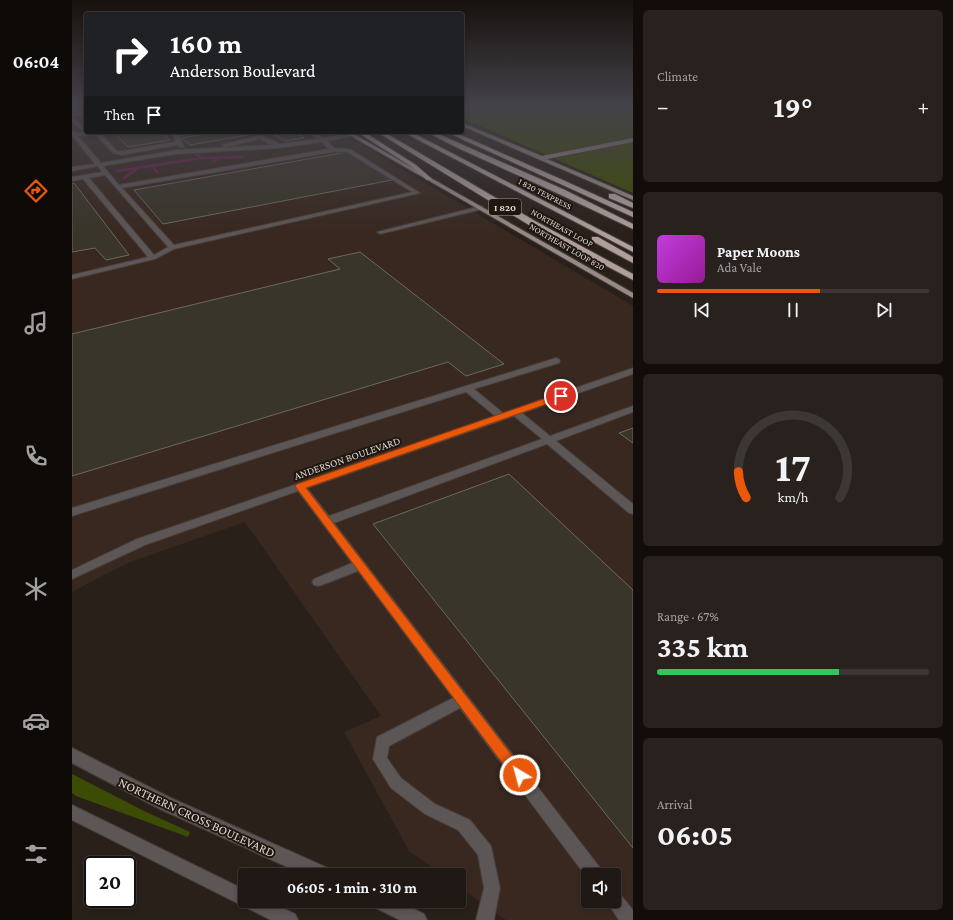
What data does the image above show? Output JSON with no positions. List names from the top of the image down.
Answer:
{
  "streets": {
    "highway": ["I 820 TEXPRESS", "I 820", "NORTHEAST LOOP"],
    "main road": ["NORTHEAST LOOP 820"],
    "street": ["ANDERSON BOULEVARD", "NORTHERN CROSS BOULEVARD"]
  },
  "page": {
    "tabs": "06:04",
    "tile": [
      "Climate",
      ["Range · 67%", "335 km"],
      ["Arrival", "06:05"]
    ],
    "turn": ["160 m", "Anderson Boulevard"],
    "heat": ["−", "19°", "+"],
    "then": "Then",
    "song": ["Paper Moons", "Ada Vale"],
    "limit": "20",
    "trip": "06:05 · 1 min · 310 m",
    "gauge": ["17", "km/h"]
  }
}
